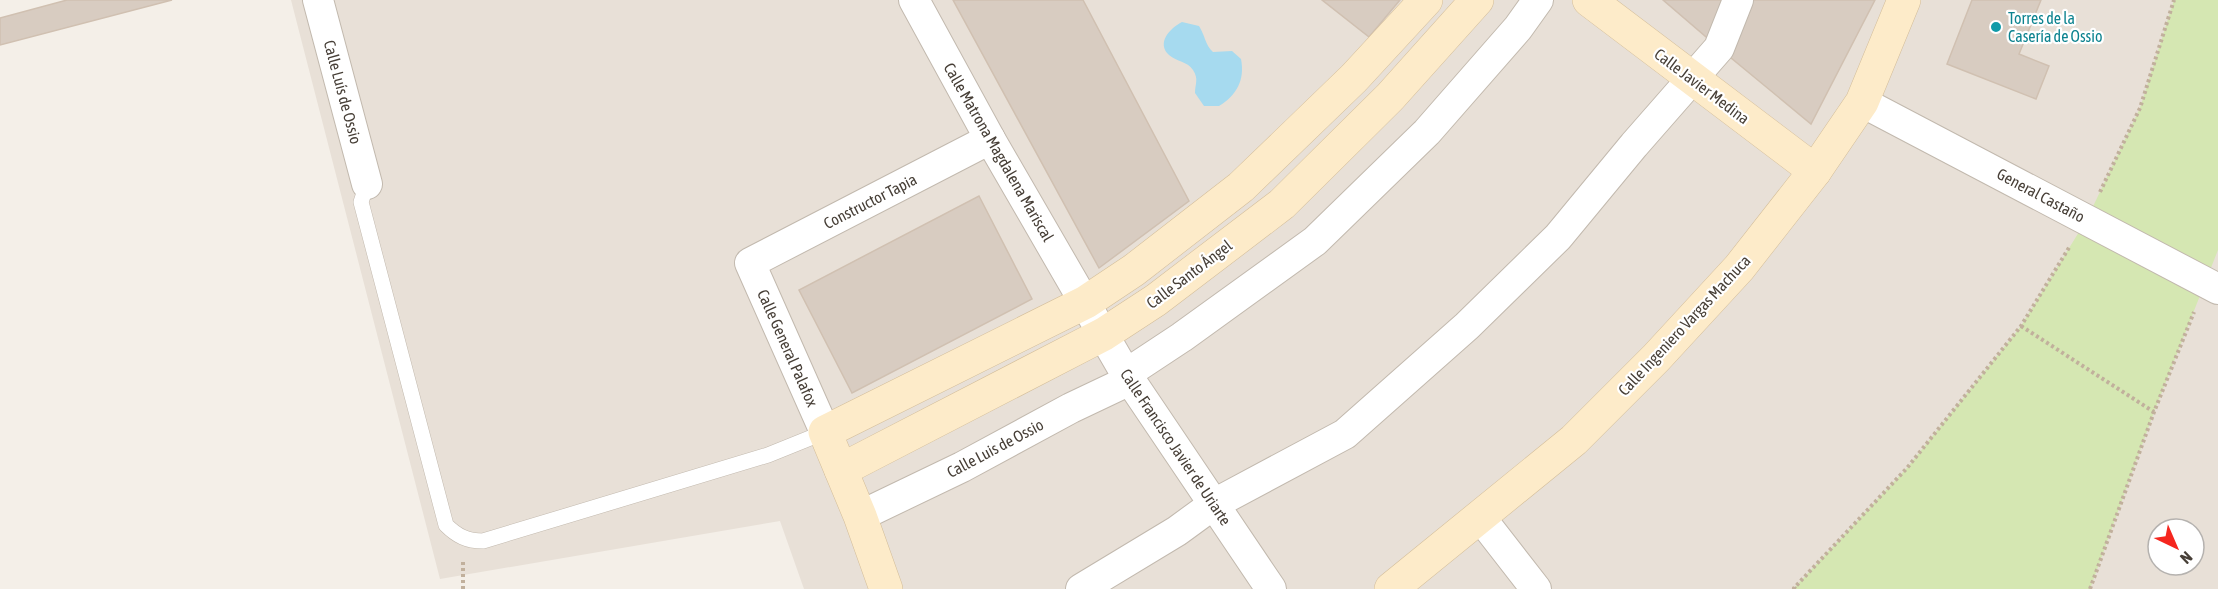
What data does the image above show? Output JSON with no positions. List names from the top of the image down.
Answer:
{
  "streets": {
    "street": [
      "Calle Javier Medina",
      "Calle Luís de Ossio",
      "Calle Matrona Magdalena Mariscal",
      "General Castaño",
      "Constructor Tapia",
      "Calle Santo Ángel",
      "Calle Ingeniero Vargas Machuca",
      "Calle General Palafox",
      "Calle Francisco Javier de Uriarte",
      "Calle Luis de Ossio"
    ]
  },
  "crossings": [
    ["Calle Javier Medina", "Calle Ingeniero Vargas Machuca"],
    ["Calle Matrona Magdalena Mariscal", "Constructor Tapia"],
    ["Calle Matrona Magdalena Mariscal", "Calle Francisco Javier de Uriarte"],
    ["General Castaño", "Calle Ingeniero Vargas Machuca"],
    ["Constructor Tapia", "Calle General Palafox"],
    ["Calle Santo Ángel", "Calle Francisco Javier de Uriarte"],
    ["Calle Francisco Javier de Uriarte", "Calle Luis de Ossio"]
  ],
  "places": ["Torres de la Casería de Ossio"],
  "north": "bottom right"
}
